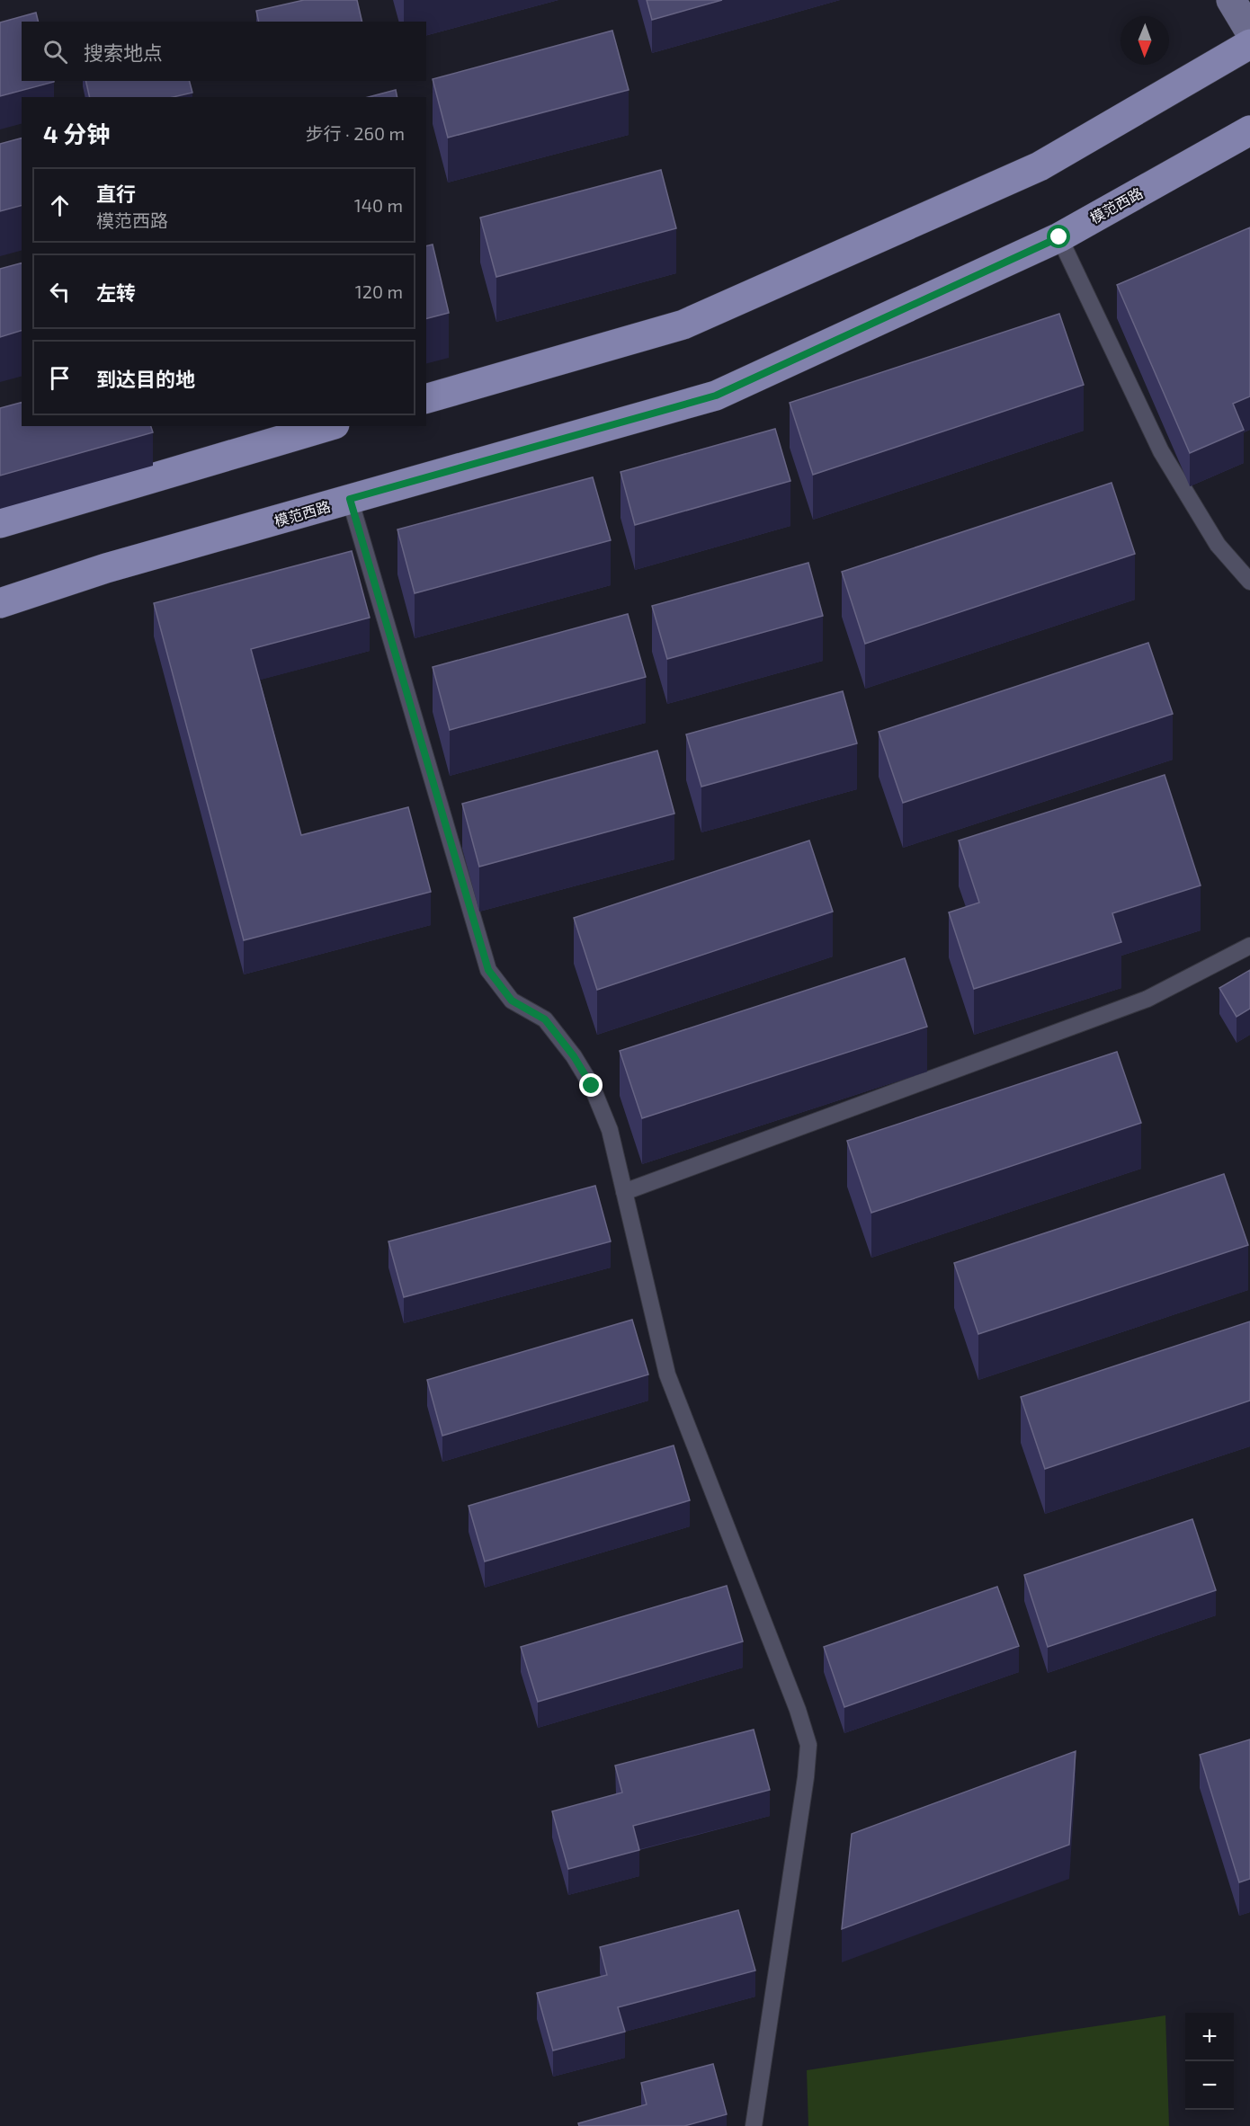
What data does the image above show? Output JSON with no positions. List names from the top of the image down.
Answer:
{
  "streets": {
    "main road": ["模范西路"]
  },
  "north": "bottom",
  "page": {
    "search": "搜索地点",
    "heading": ["4 分钟", "步行 · 260 m"],
    "list": [
      ["直行", "模范西路", "140 m"],
      ["左转", "120 m"],
      "到达目的地"
    ],
    "map_buttons": ["+", "−"]
  }
}
